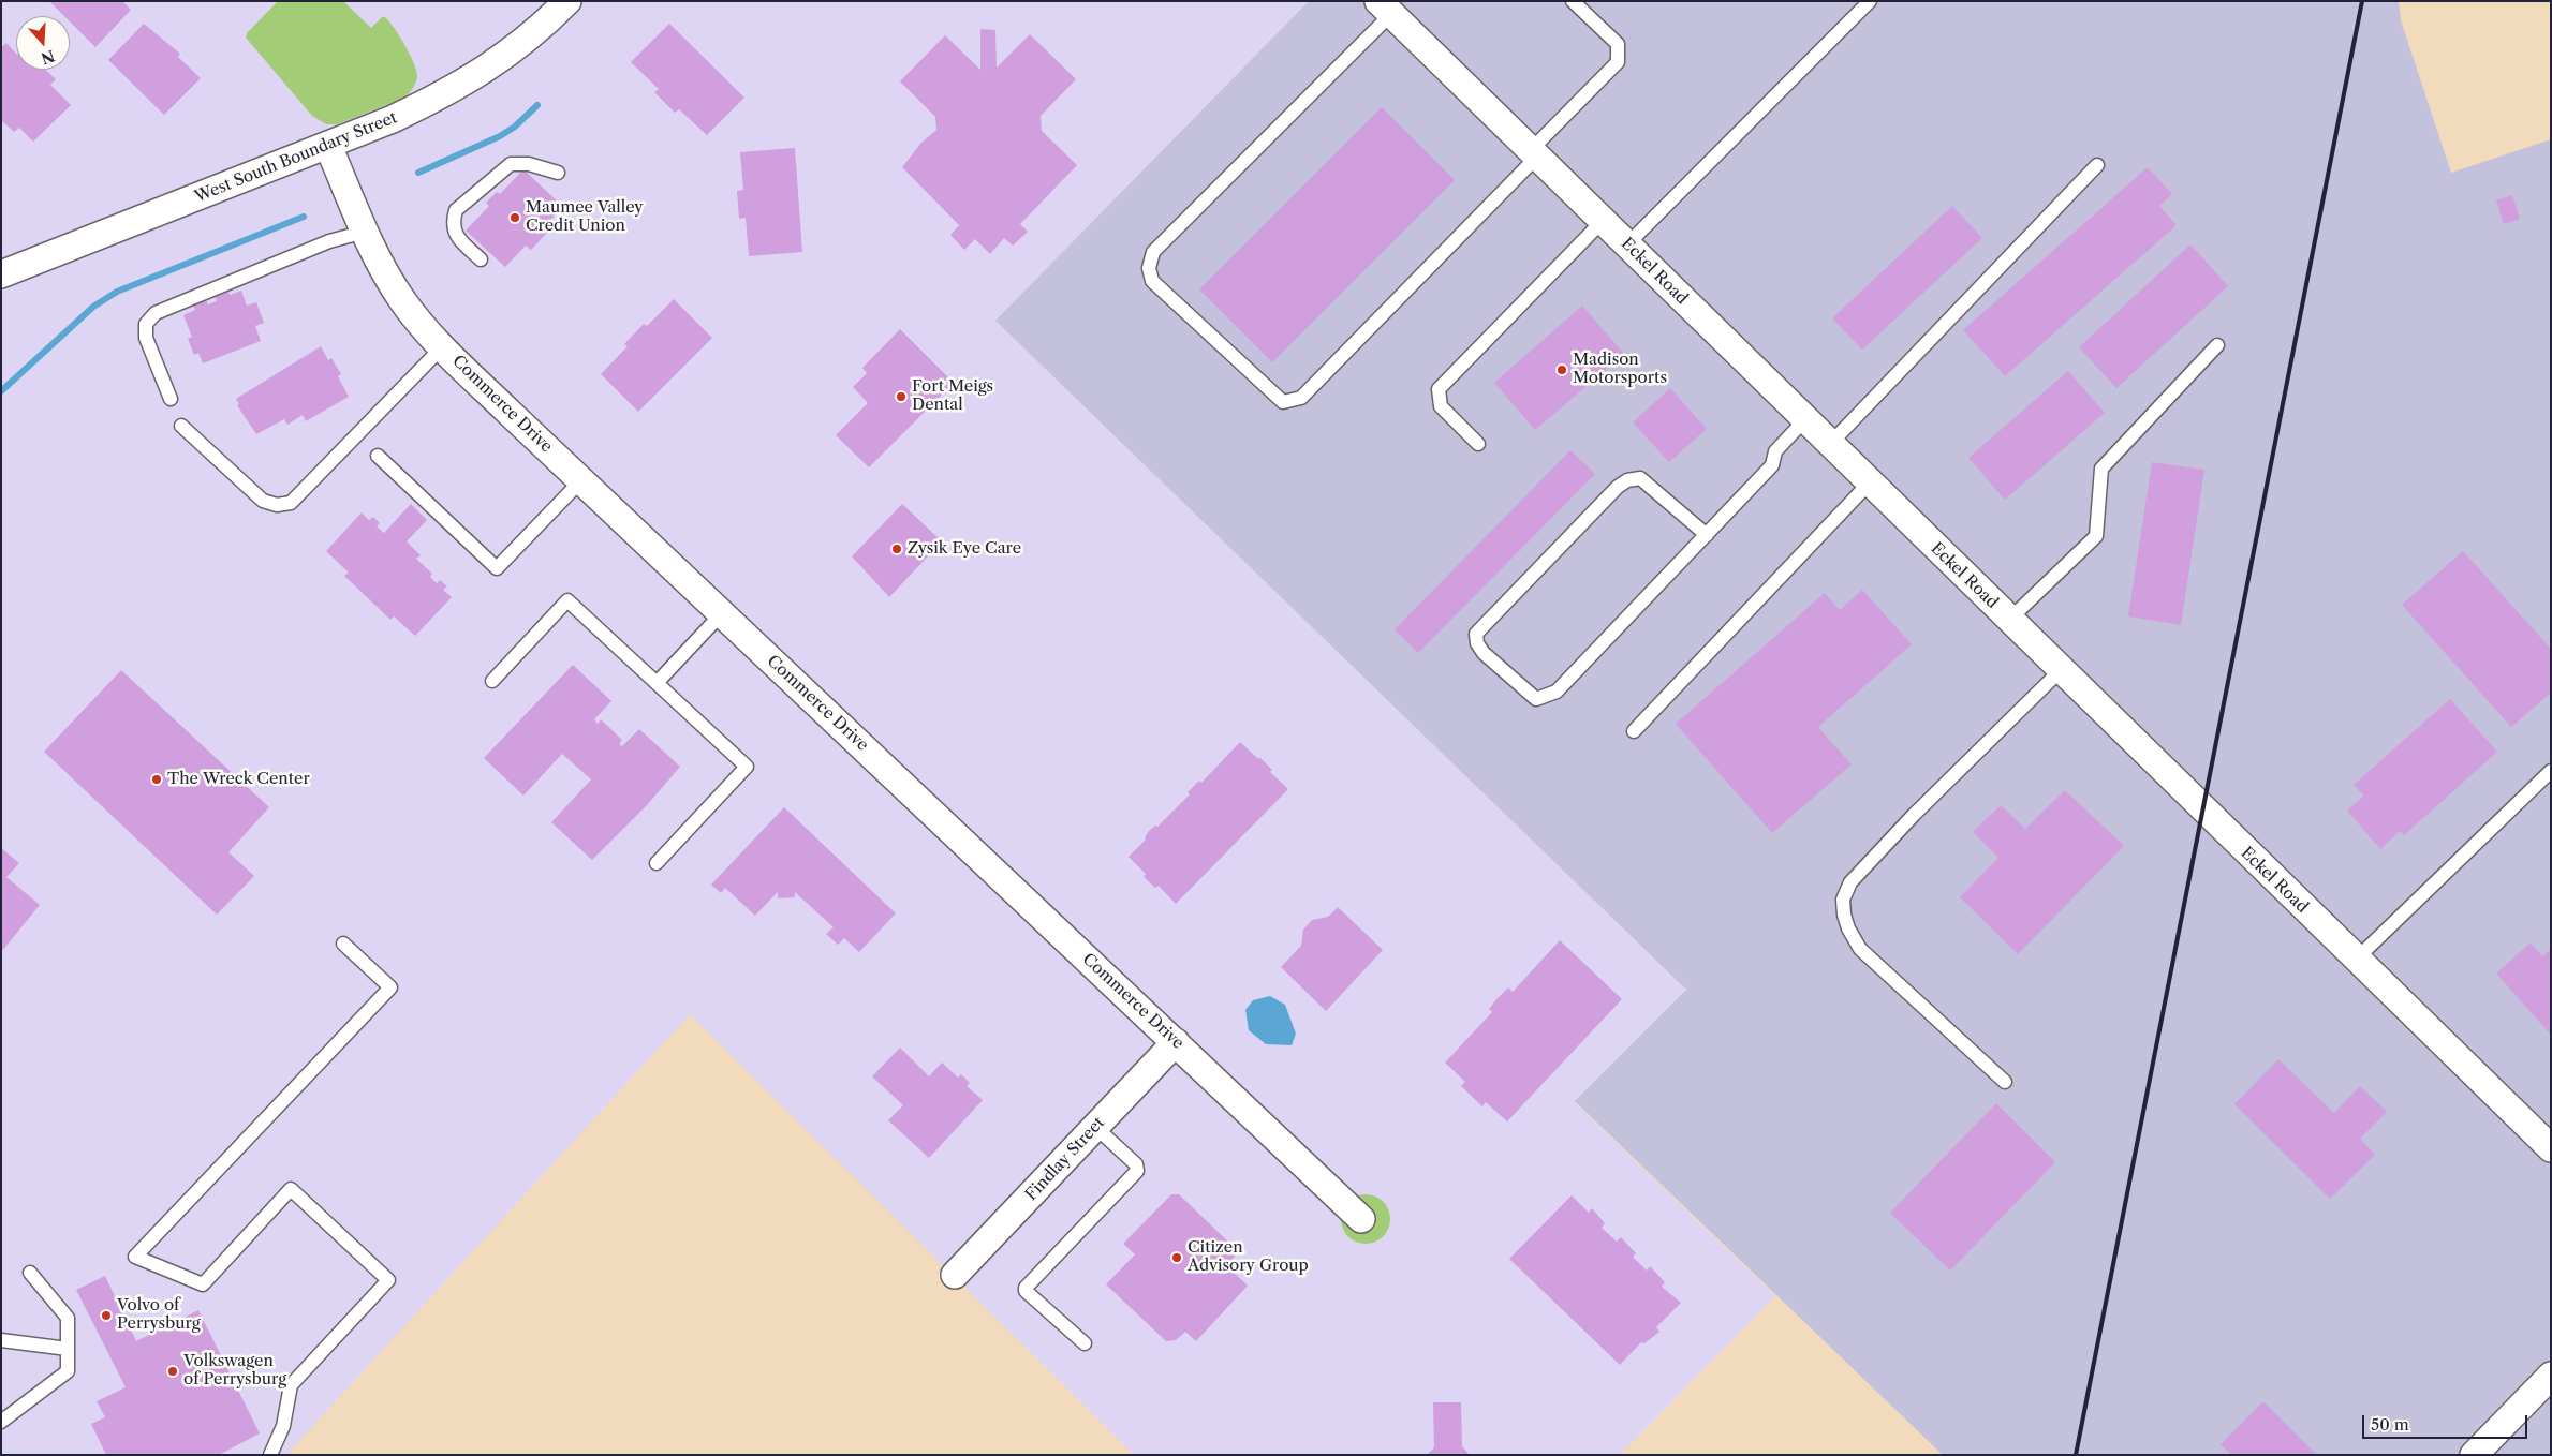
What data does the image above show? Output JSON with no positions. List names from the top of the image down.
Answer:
{
  "streets": {
    "street": [
      "West South Boundary Street",
      "Eckel Road",
      "Commerce Drive",
      "Findlay Street"
    ]
  },
  "crossings": [
    ["West South Boundary Street", "Commerce Drive"],
    ["Commerce Drive", "Findlay Street"]
  ],
  "places": [
    "Maumee Valley Credit Union",
    "Madison Motorsports",
    "Fort Meigs Dental",
    "Zysik Eye Care",
    "The Wreck Center",
    "Citizen Advisory Group",
    "Volvo of Perrysburg",
    "Volkswagen of Perrysburg"
  ],
  "scale_bar": "50 m",
  "north": "bottom"
}
